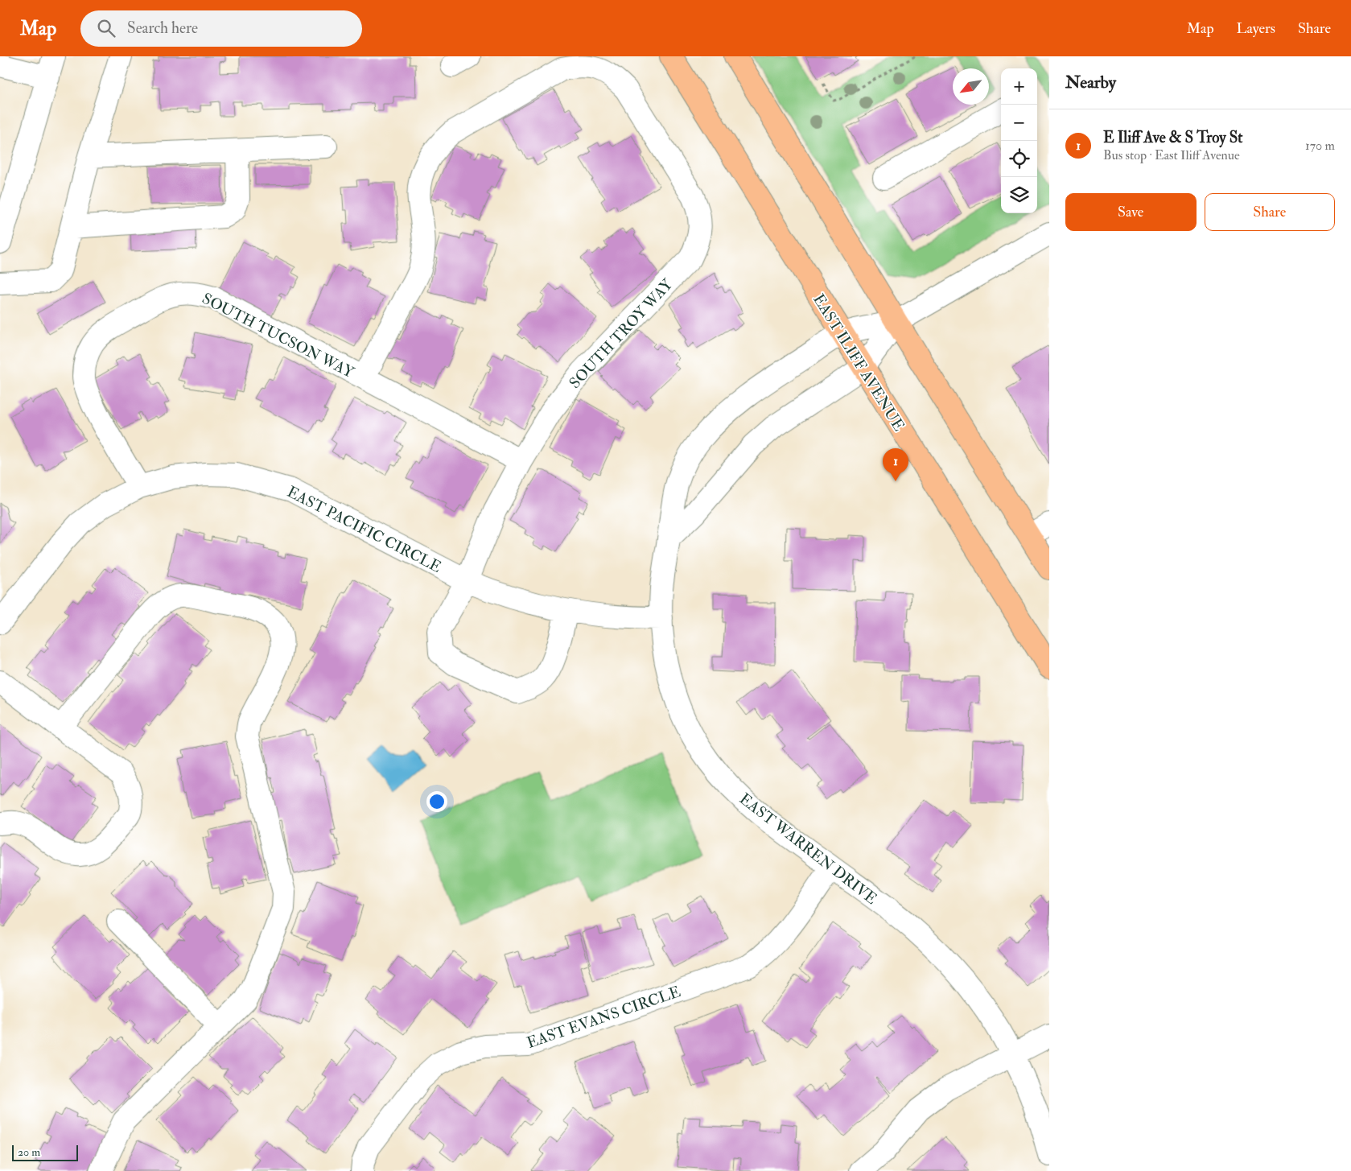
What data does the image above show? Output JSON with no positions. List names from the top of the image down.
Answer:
{
  "streets": {
    "main road": ["EAST ILIFF AVENUE"],
    "street": [
      "SOUTH TROY WAY",
      "SOUTH TUCSON WAY",
      "EAST PACIFIC CIRCLE",
      "EAST WARREN DRIVE",
      "EAST EVANS CIRCLE"
    ]
  },
  "crossings": [
    ["SOUTH TROY WAY", "SOUTH TUCSON WAY"],
    ["SOUTH TROY WAY", "EAST PACIFIC CIRCLE"],
    ["SOUTH TUCSON WAY", "EAST PACIFIC CIRCLE"],
    ["EAST ILIFF AVENUE", "EAST WARREN DRIVE"],
    ["EAST PACIFIC CIRCLE", "EAST WARREN DRIVE"],
    ["EAST WARREN DRIVE", "EAST EVANS CIRCLE"]
  ],
  "scale_bar": "20 m",
  "north": "bottom left",
  "page": {
    "header": "Map",
    "search": "Search here",
    "nav": ["Map", "Layers", "Share"],
    "heading": "Nearby",
    "map_buttons": ["+", "−"],
    "list": [
      {
        "mark": "1",
        "name": "E Iliff Ave & S Troy St",
        "note": "Bus stop · East Iliff Avenue",
        "value": "170 m"
      }
    ],
    "buttons": ["Save", "Share"],
    "pins": "1",
    "scale": "20 m"
  }
}
